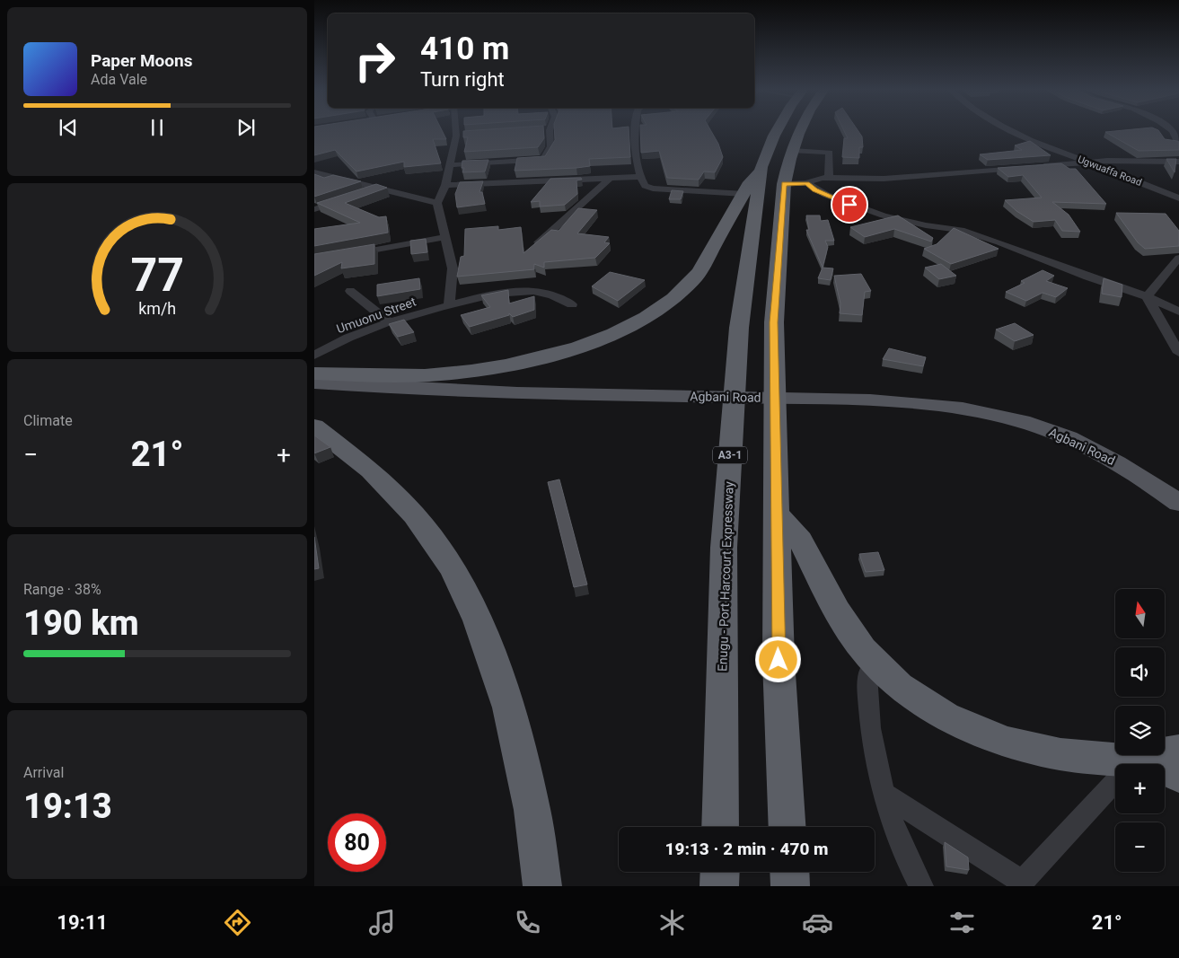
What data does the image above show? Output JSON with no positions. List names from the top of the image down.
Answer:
{
  "streets": {
    "highway": ["A3-1", "Enugu - Port Harcourt Expressway"],
    "main road": ["Agbani Road"],
    "street": ["Ugwuaffa Road", "Umuonu Street"]
  },
  "north": "top",
  "page": {
    "turn": ["410 m", "Turn right"],
    "song": ["Paper Moons", "Ada Vale"],
    "tile": [
      "Climate",
      ["Range · 38%", "190 km"],
      ["Arrival", "19:13"]
    ],
    "heat": ["−", "21°", "+"],
    "map_buttons": ["+", "−"],
    "limit": "80",
    "trip": "19:13 · 2 min · 470 m",
    "tabs": ["19:11", "21°"],
    "gauge": ["77", "km/h"]
  }
}
